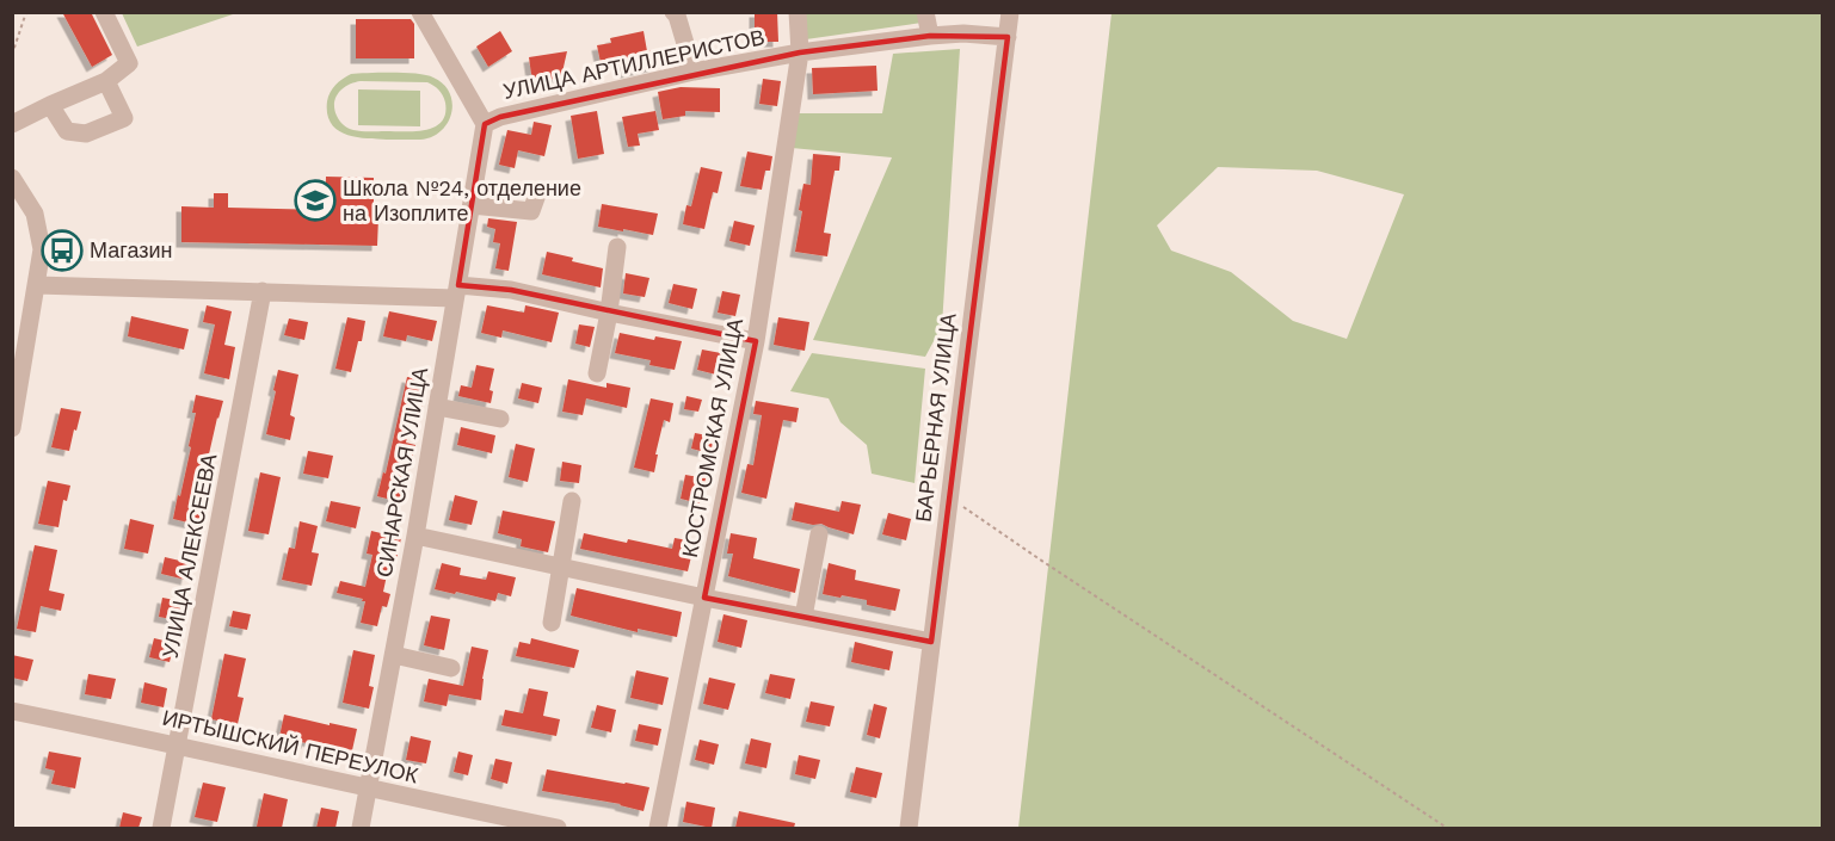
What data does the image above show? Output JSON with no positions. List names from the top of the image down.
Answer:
{
  "streets": {
    "street": [
      "УЛИЦА АРТИЛЛЕРИСТОВ",
      "БАРЬЕРНАЯ УЛИЦА",
      "КОСТРОМСКАЯ УЛИЦА",
      "СИНАРСКАЯ УЛИЦА",
      "УЛИЦА АЛЕКСЕЕВА",
      "ИРТЫШСКИЙ ПЕРЕУЛОК"
    ]
  },
  "crossings": [
    ["УЛИЦА АРТИЛЛЕРИСТОВ", "БАРЬЕРНАЯ УЛИЦА"],
    ["УЛИЦА АРТИЛЛЕРИСТОВ", "КОСТРОМСКАЯ УЛИЦА"],
    ["УЛИЦА АРТИЛЛЕРИСТОВ", "СИНАРСКАЯ УЛИЦА"],
    ["СИНАРСКАЯ УЛИЦА", "ИРТЫШСКИЙ ПЕРЕУЛОК"],
    ["УЛИЦА АЛЕКСЕЕВА", "ИРТЫШСКИЙ ПЕРЕУЛОК"]
  ],
  "places": {
    "school or university": ["Школа №24, отделение на Изоплите"],
    "bus stop": ["Магазин"]
  }
}
